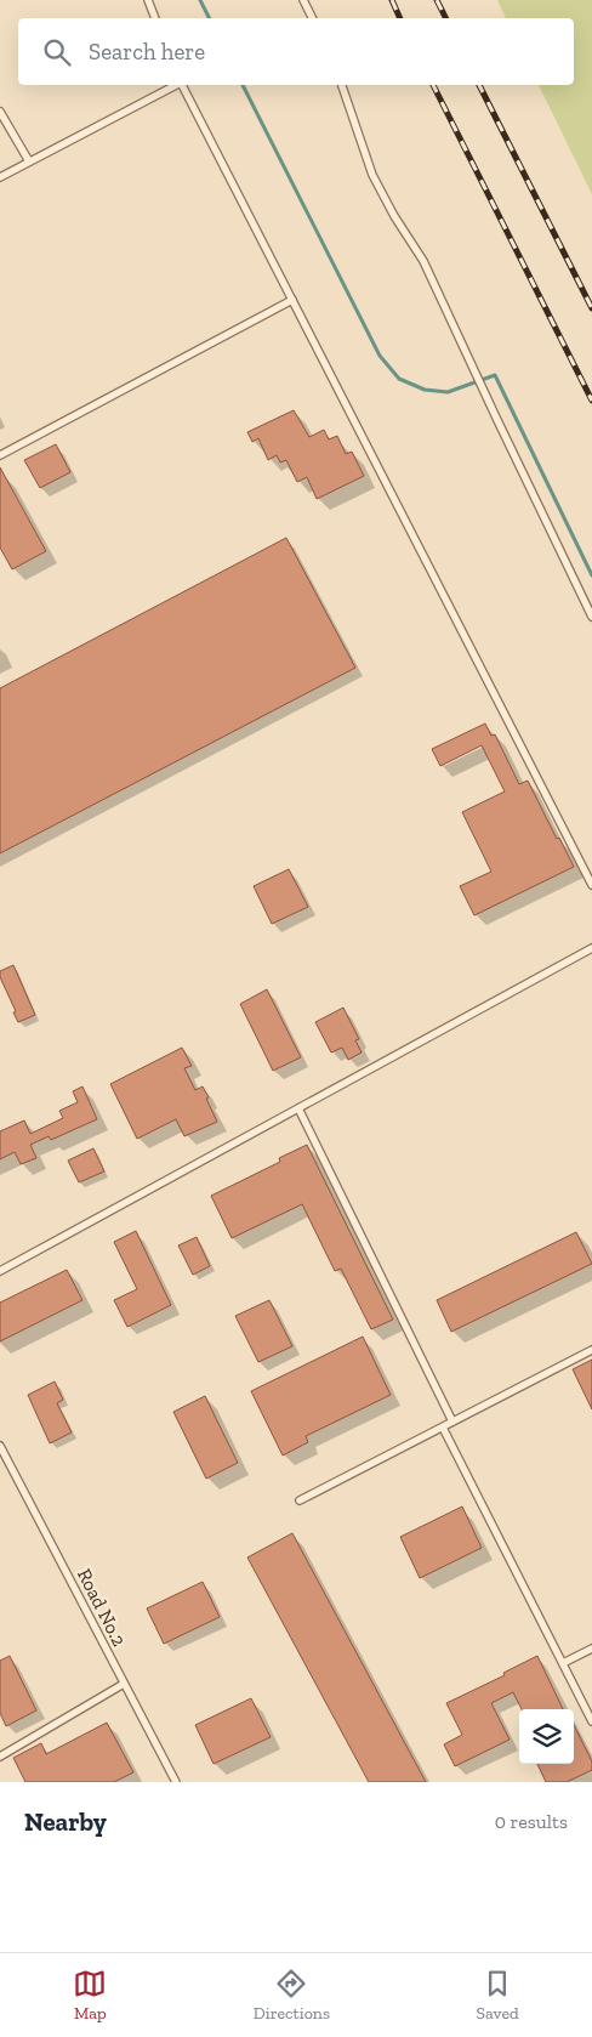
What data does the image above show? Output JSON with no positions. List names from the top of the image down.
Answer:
{
  "streets": {
    "lane": ["Road No.2"]
  },
  "page": {
    "search": "Search here",
    "heading": ["Nearby", "0 results"],
    "nav": ["Map", "Directions", "Saved"]
  }
}
